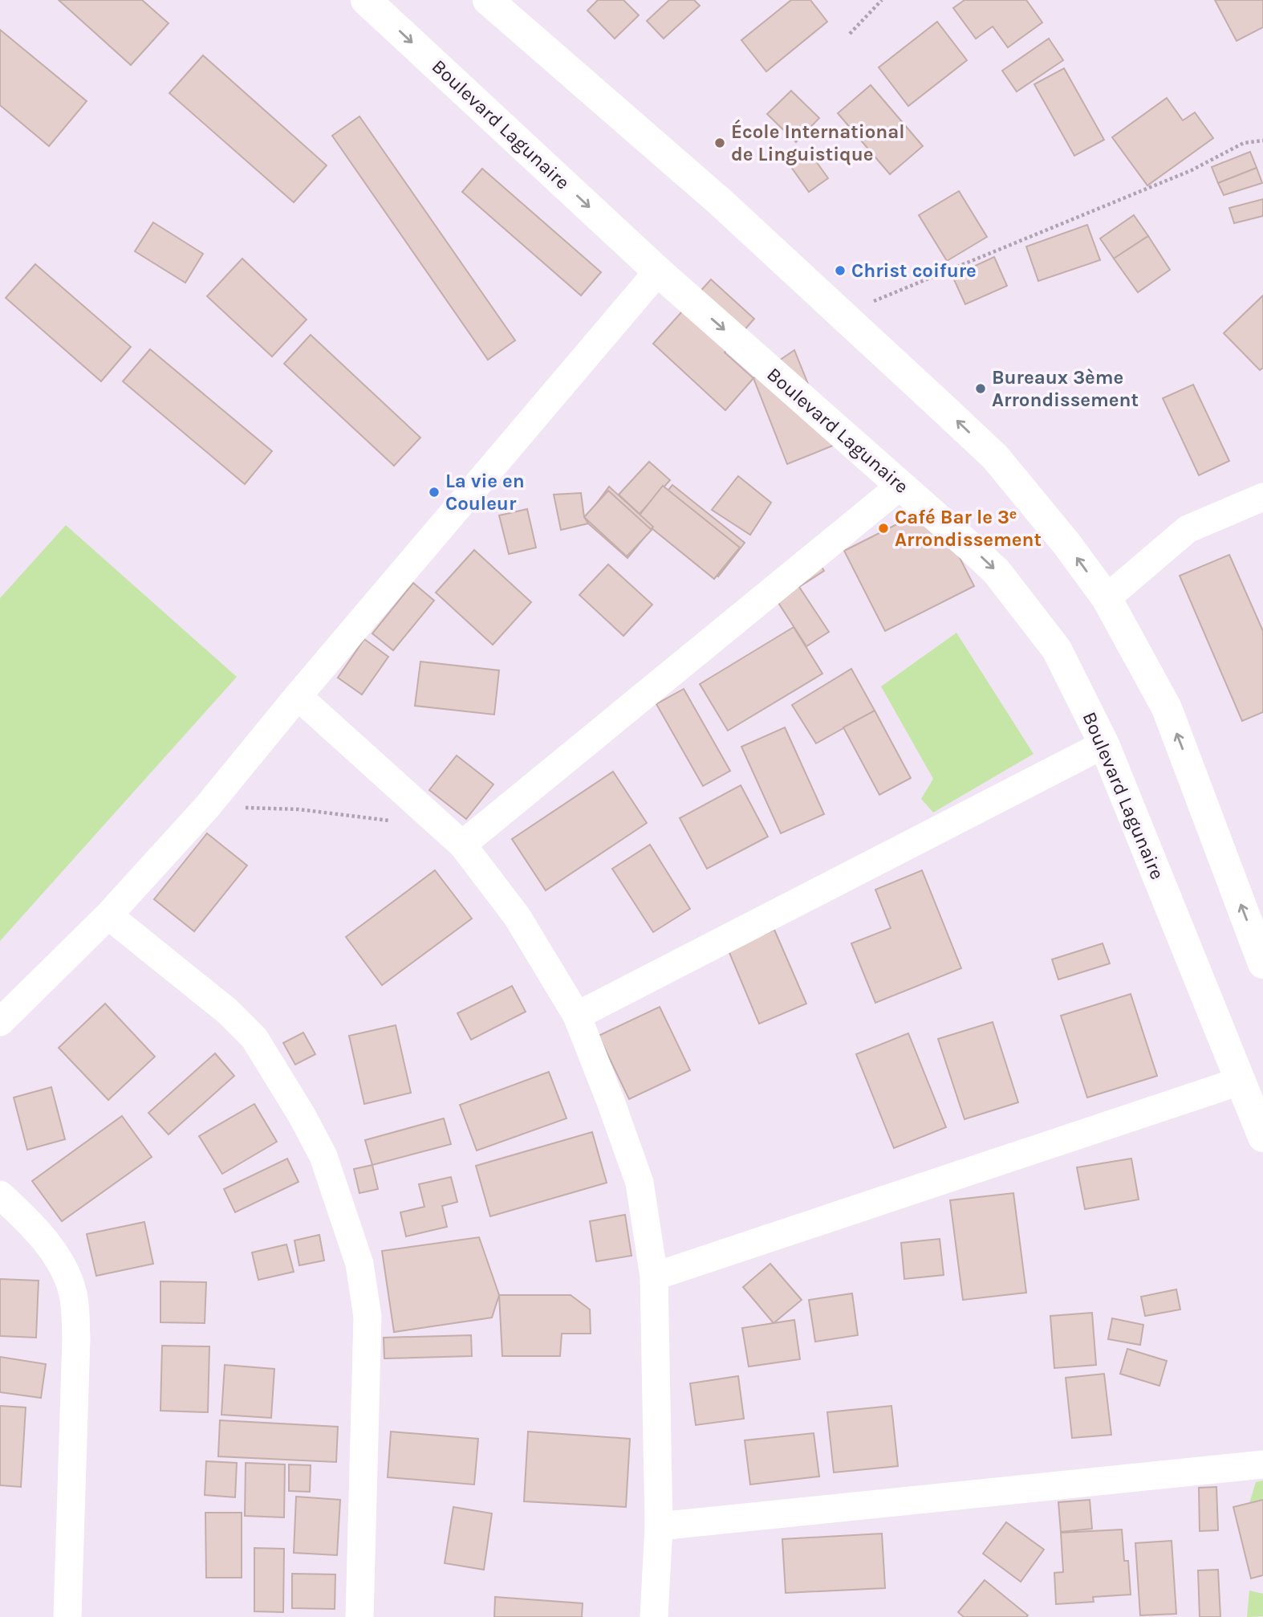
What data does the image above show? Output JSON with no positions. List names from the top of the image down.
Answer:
{
  "streets": {
    "main road": ["Boulevard Lagunaire"]
  },
  "places": [
    "École International de Linguistique",
    "Christ coifure",
    "Bureaux 3ème Arrondissement",
    "La vie en Couleur",
    "Café Bar le 3ᵉ Arrondissement"
  ]
}
